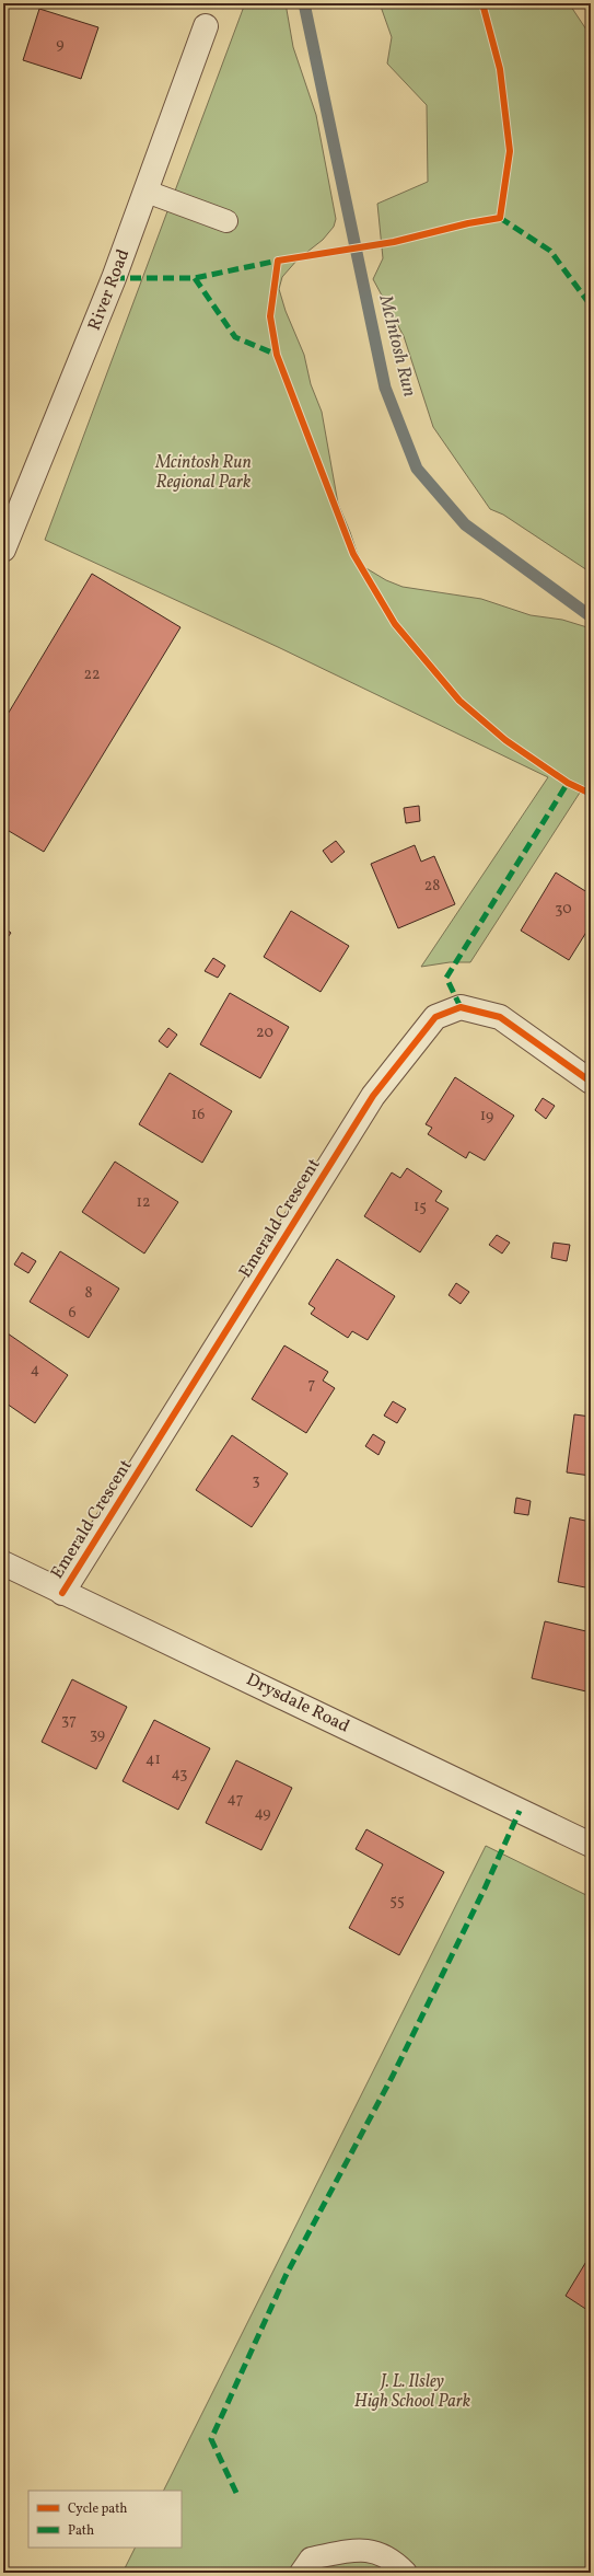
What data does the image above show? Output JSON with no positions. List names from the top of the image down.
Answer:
{
  "streets": {
    "street": ["River Road", "Emerald Crescent", "Drysdale Road"]
  },
  "crossings": [
    ["Emerald Crescent", "Drysdale Road"]
  ],
  "water": ["McIntosh Run"],
  "parks": ["Mcintosh Run Regional Park", "J. L. Ilsley High School Park"],
  "house_numbers": [
    "9",
    "22",
    "28",
    "30",
    "20",
    "16",
    "19",
    "12",
    "15",
    "8",
    "6",
    "4",
    "7",
    "3",
    "37",
    "39",
    "41",
    "43",
    "47",
    "49",
    "55"
  ],
  "legend": ["Cycle path", "Path"]
}
